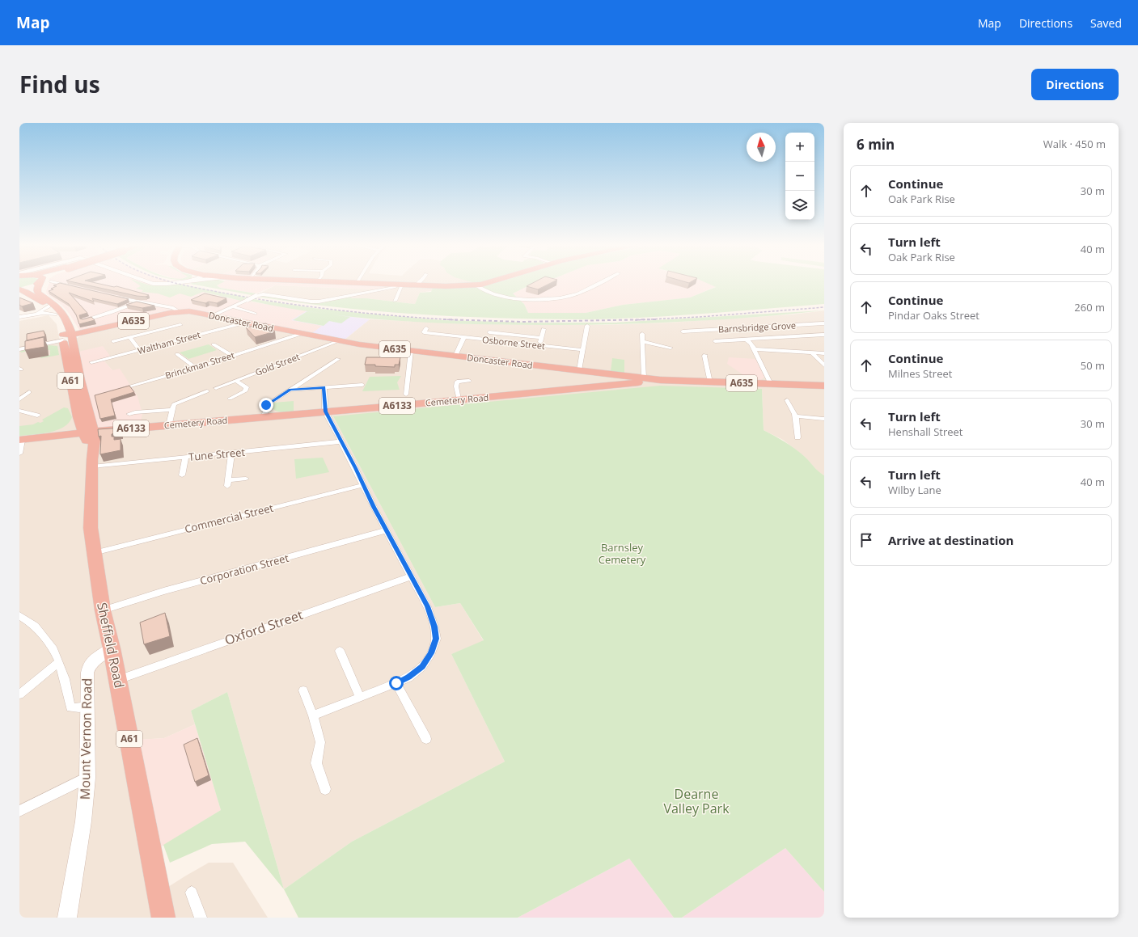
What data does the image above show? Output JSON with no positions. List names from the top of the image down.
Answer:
{
  "streets": {
    "highway": [
      "A635",
      "Doncaster Road",
      "A61",
      "Cemetery Road",
      "A6133",
      "Sheffield Road"
    ],
    "street": [
      "Barnsbridge Grove",
      "Waltham Street",
      "Osborne Street",
      "Gold Street",
      "Brinckman Street",
      "Tune Street",
      "Commercial Street",
      "Corporation Street",
      "Oxford Street",
      "Mount Vernon Road"
    ]
  },
  "crossings": [
    ["A635", "Doncaster Road"],
    ["A635", "A6133"],
    ["A635", "Sheffield Road"],
    ["Doncaster Road", "Waltham Street"],
    ["Doncaster Road", "Gold Street"],
    ["Doncaster Road", "Brinckman Street"],
    ["Doncaster Road", "Cemetery Road"],
    ["Doncaster Road", "A6133"],
    ["A61", "Sheffield Road"],
    ["Cemetery Road", "A6133"],
    ["Cemetery Road", "Sheffield Road"],
    ["A6133", "Sheffield Road"],
    ["Tune Street", "Sheffield Road"],
    ["Commercial Street", "Sheffield Road"],
    ["Corporation Street", "Sheffield Road"],
    ["Oxford Street", "Sheffield Road"],
    ["Sheffield Road", "Mount Vernon Road"]
  ],
  "parks": ["Barnsley Cemetery", "Dearne Valley Park"],
  "north": "top",
  "page": {
    "header": "Map",
    "nav": ["Map", "Directions", "Saved"],
    "title": "Find us",
    "buttons": "Directions",
    "heading": ["6 min", "Walk · 450 m"],
    "map_buttons": ["+", "−"],
    "list": [
      ["Continue", "Oak Park Rise", "30 m"],
      ["Turn left", "Oak Park Rise", "40 m"],
      ["Continue", "Pindar Oaks Street", "260 m"],
      ["Continue", "Milnes Street", "50 m"],
      ["Turn left", "Henshall Street", "30 m"],
      ["Turn left", "Wilby Lane", "40 m"],
      "Arrive at destination"
    ]
  }
}
